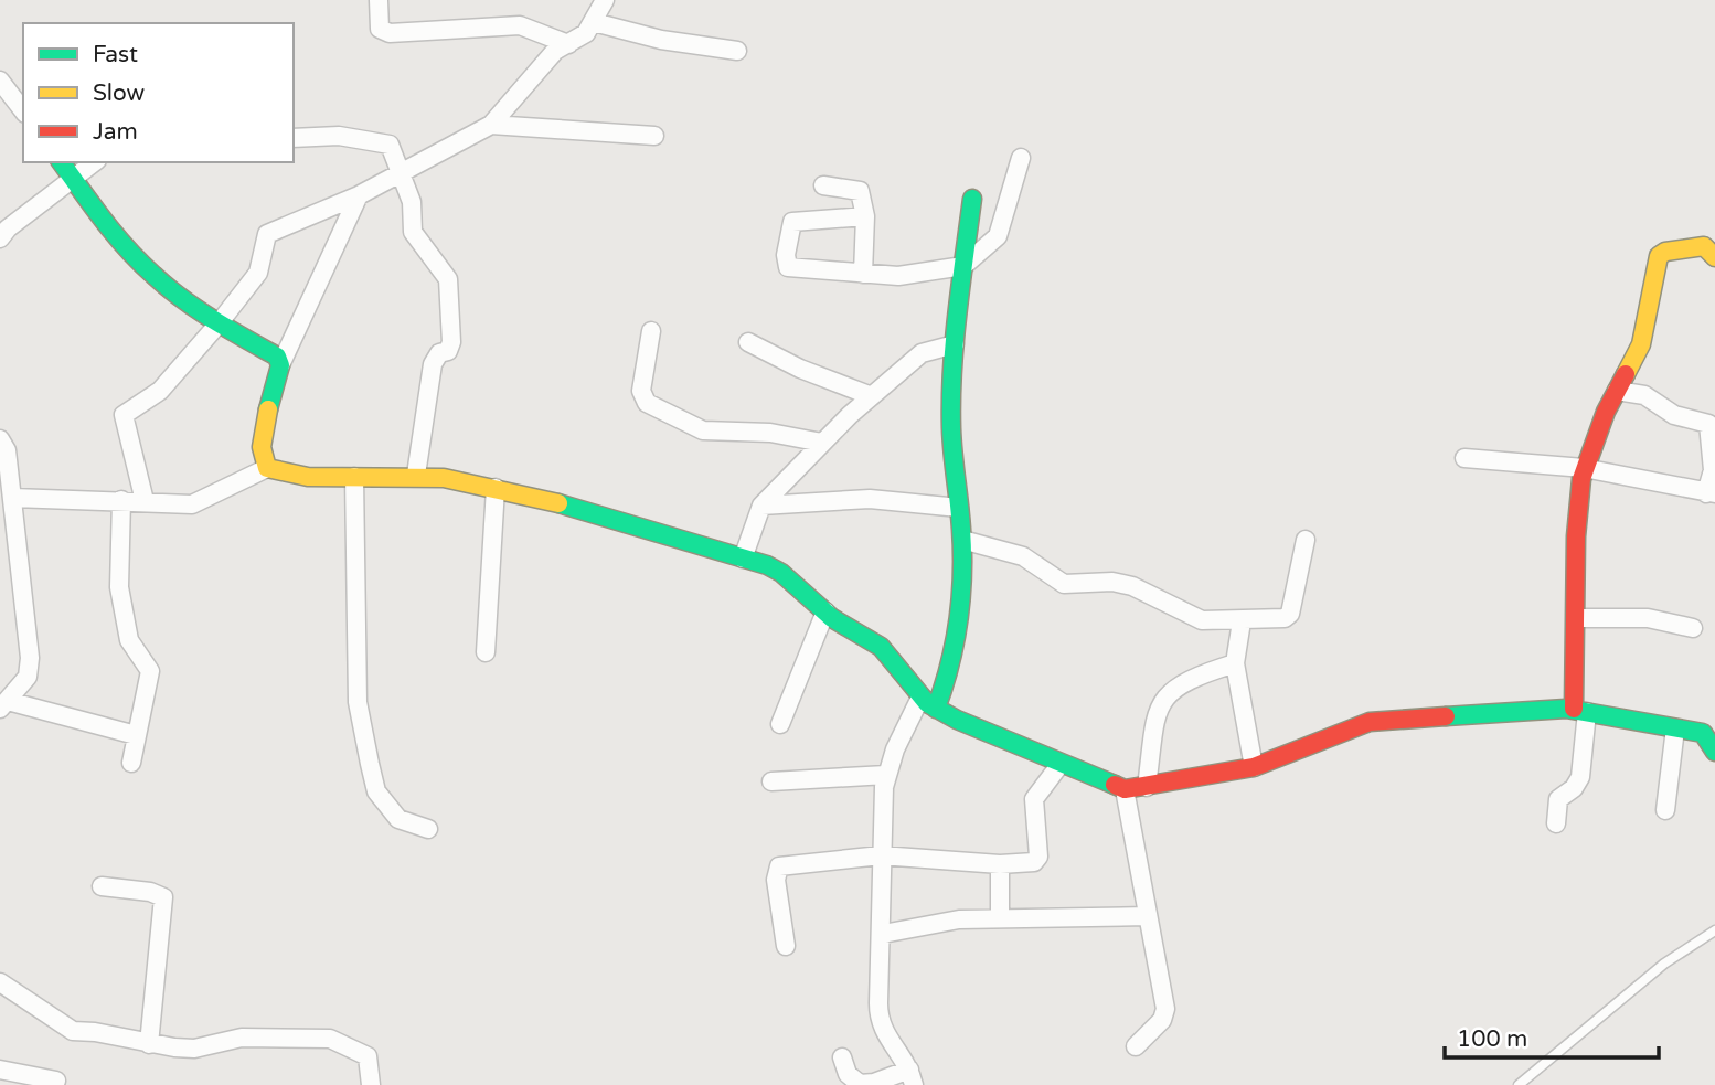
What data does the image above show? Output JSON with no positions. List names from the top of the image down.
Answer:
{
  "legend": ["Fast", "Slow", "Jam"],
  "scale_bar": "100 m"
}
